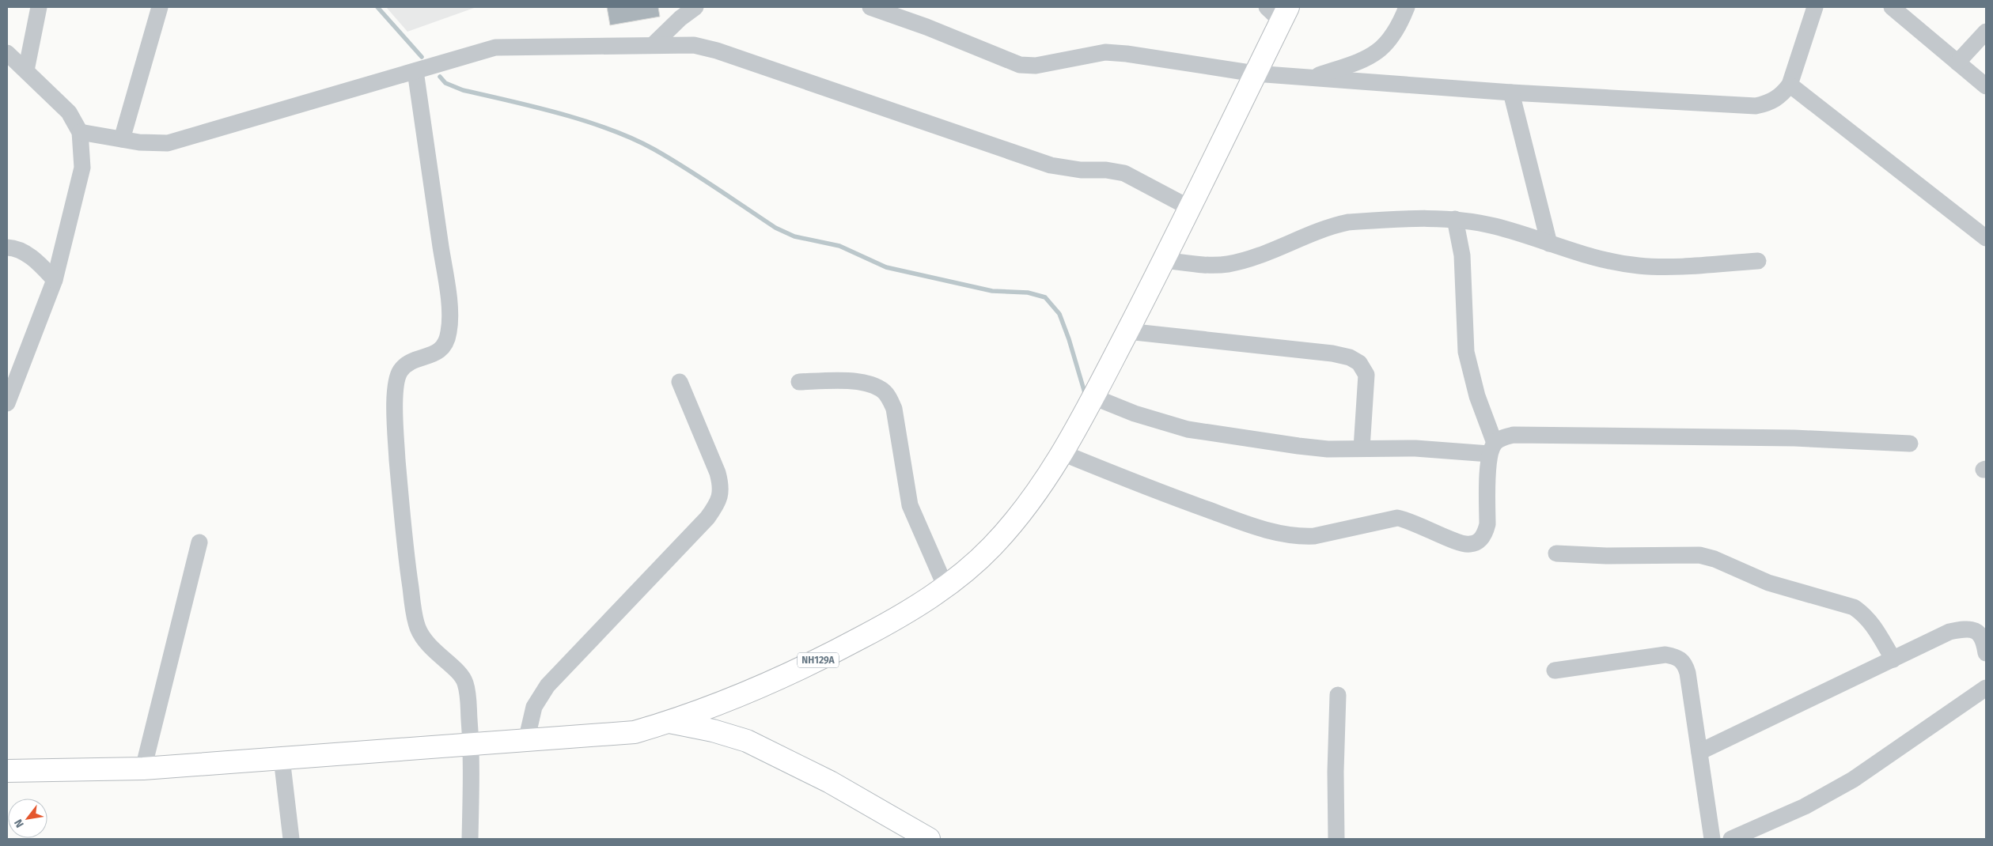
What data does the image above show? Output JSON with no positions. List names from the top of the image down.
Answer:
{
  "streets": {
    "main road": ["NH129A"]
  },
  "north": "bottom left"
}
